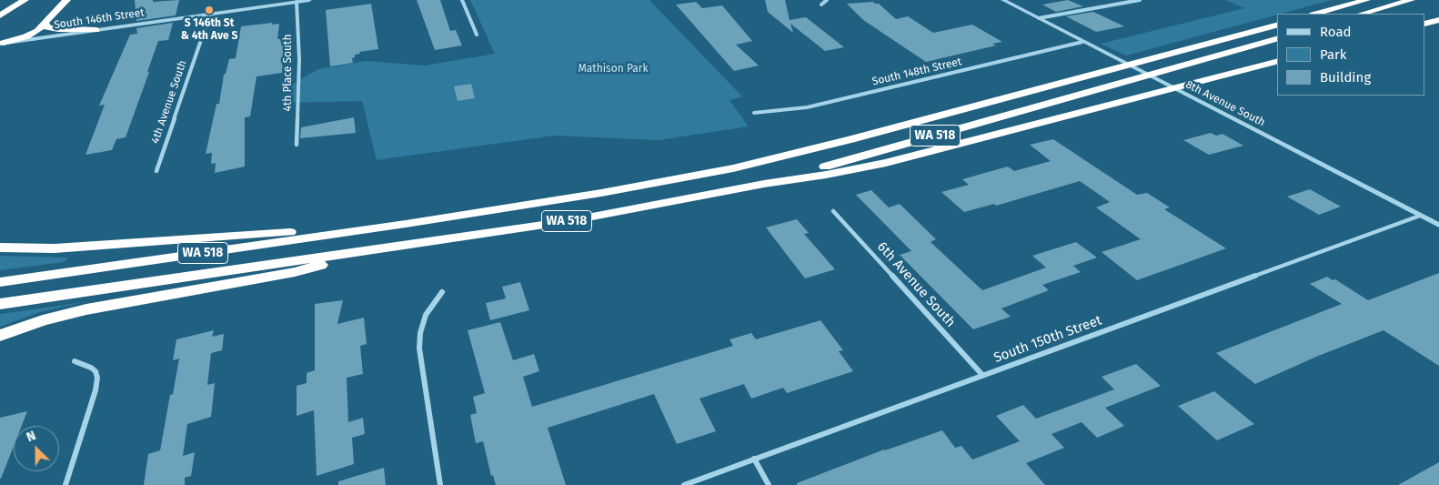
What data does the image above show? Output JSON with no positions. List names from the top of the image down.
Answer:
{
  "streets": {
    "highway": ["WA 518"],
    "street": [
      "South 146th Street",
      "South 148th Street",
      "4th Place South",
      "4th Avenue South",
      "8th Avenue South",
      "6th Avenue South",
      "South 150th Street"
    ]
  },
  "crossings": [
    ["South 146th Street", "4th Place South"],
    ["South 146th Street", "4th Avenue South"],
    ["South 148th Street", "8th Avenue South"],
    ["8th Avenue South", "South 150th Street"],
    ["6th Avenue South", "South 150th Street"]
  ],
  "parks": ["Mathison Park"],
  "places": ["S 146th St & 4th Ave S"],
  "legend": ["Road", "Park", "Building"],
  "north": "top left"
}
